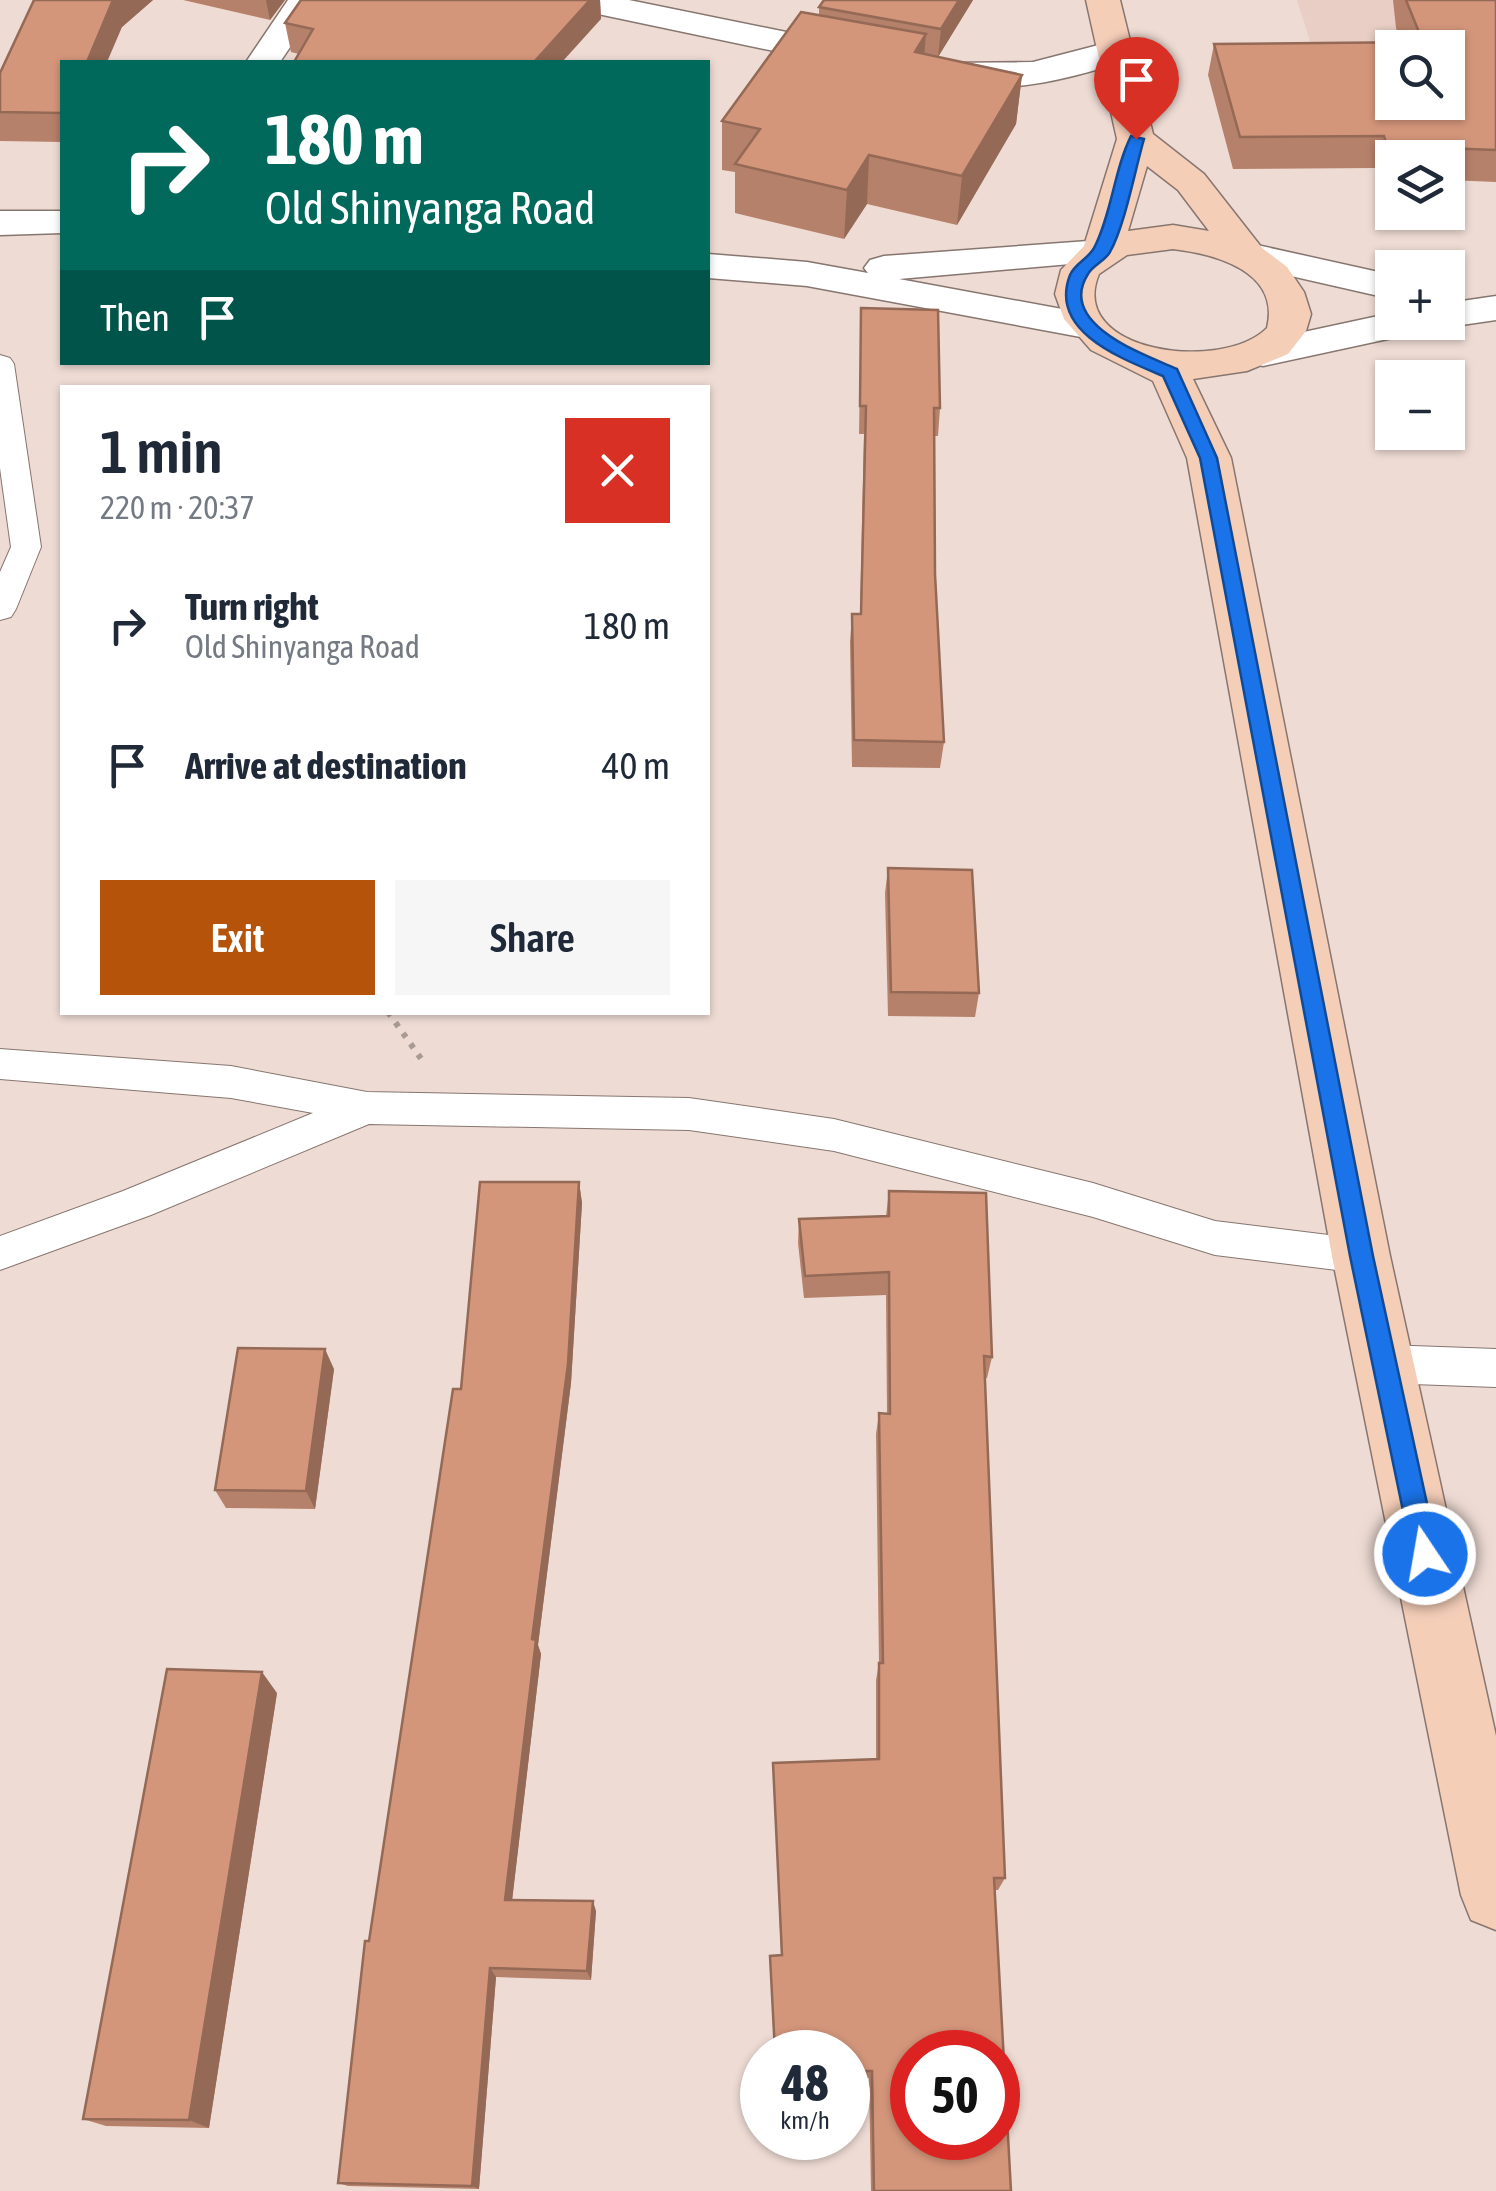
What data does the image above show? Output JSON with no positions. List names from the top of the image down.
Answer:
{
  "page": {
    "map_buttons": ["+", "−"],
    "turn": ["180 m", "Old Shinyanga Road"],
    "then": "Then",
    "heading": ["1 min", "220 m · 20:37"],
    "list": [
      {
        "name": "Turn right",
        "note": "Old Shinyanga Road",
        "value": "180 m"
      },
      {
        "name": "Arrive at destination",
        "value": "40 m"
      }
    ],
    "buttons": ["Exit", "Share"],
    "speed": "48 km/h",
    "limit": "50"
  }
}
